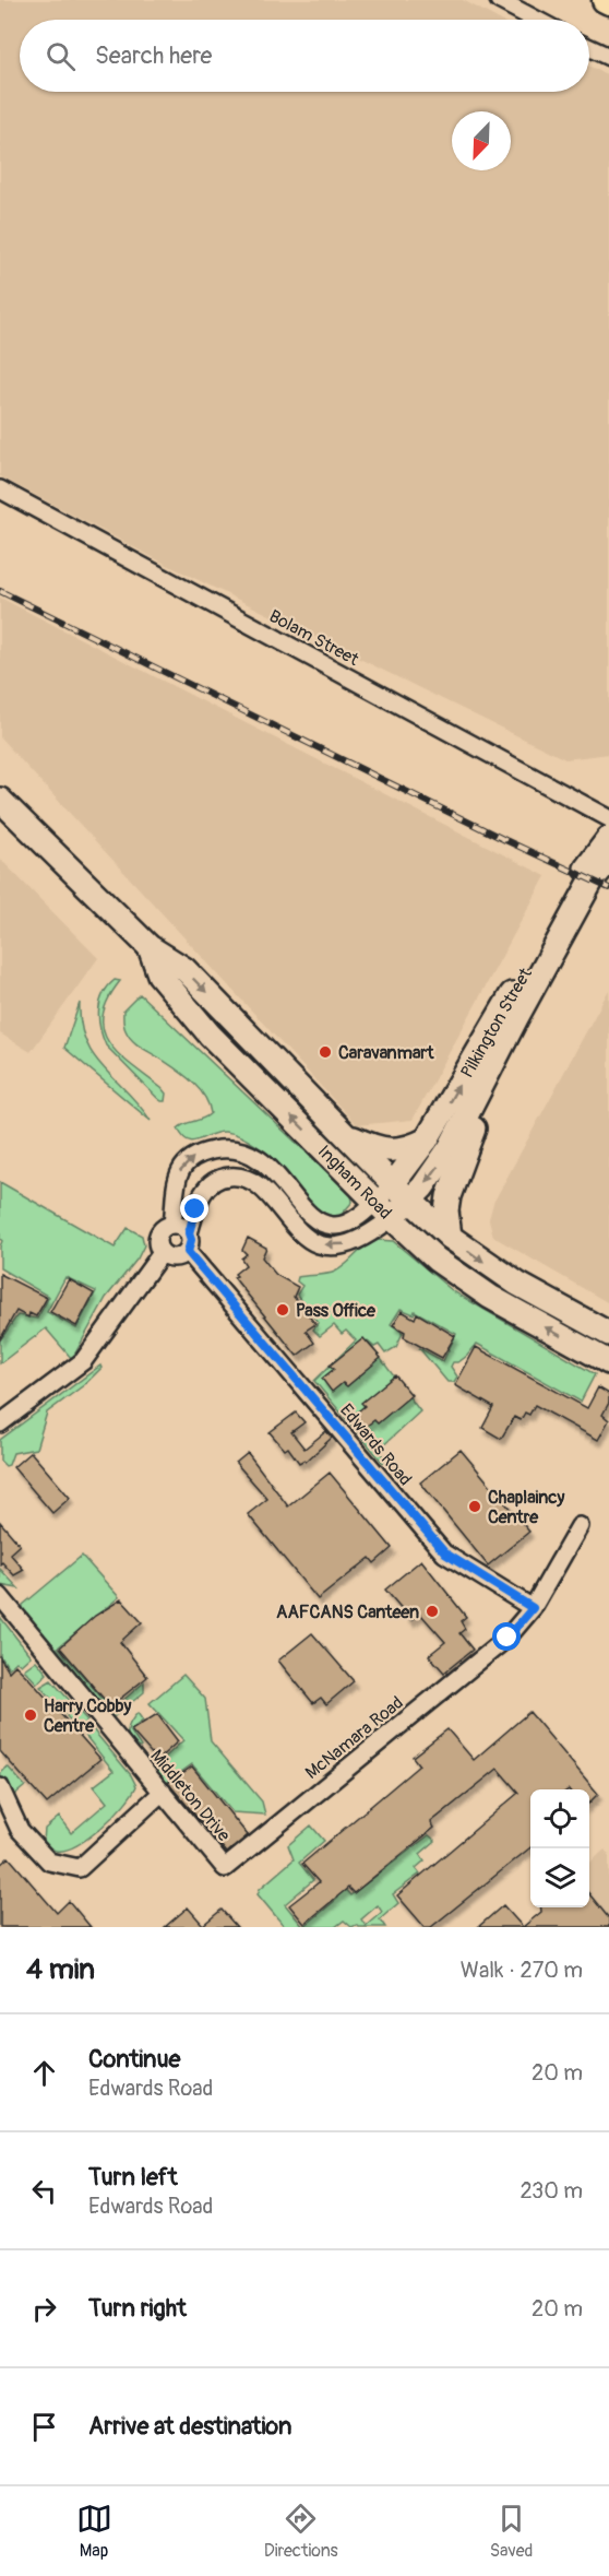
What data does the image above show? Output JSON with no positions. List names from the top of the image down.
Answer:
{
  "streets": {
    "main road": ["Pilkington Street", "Ingham Road"],
    "street": [
      "Bolam Street",
      "Edwards Road",
      "McNamara Road",
      "Middleton Drive"
    ]
  },
  "crossings": [
    ["Pilkington Street", "Ingham Road"],
    ["Edwards Road", "McNamara Road"],
    ["McNamara Road", "Middleton Drive"]
  ],
  "places": [
    "Caravanmart",
    "Pass Office",
    "Chaplaincy Centre",
    "AAFCANS Canteen",
    "Harry Cobby Centre"
  ],
  "north": "bottom left",
  "page": {
    "search": "Search here",
    "heading": ["4 min", "Walk · 270 m"],
    "list": [
      ["Continue", "Edwards Road", "20 m"],
      ["Turn left", "Edwards Road", "230 m"],
      ["Turn right", "20 m"],
      "Arrive at destination"
    ],
    "nav": ["Map", "Directions", "Saved"]
  }
}
